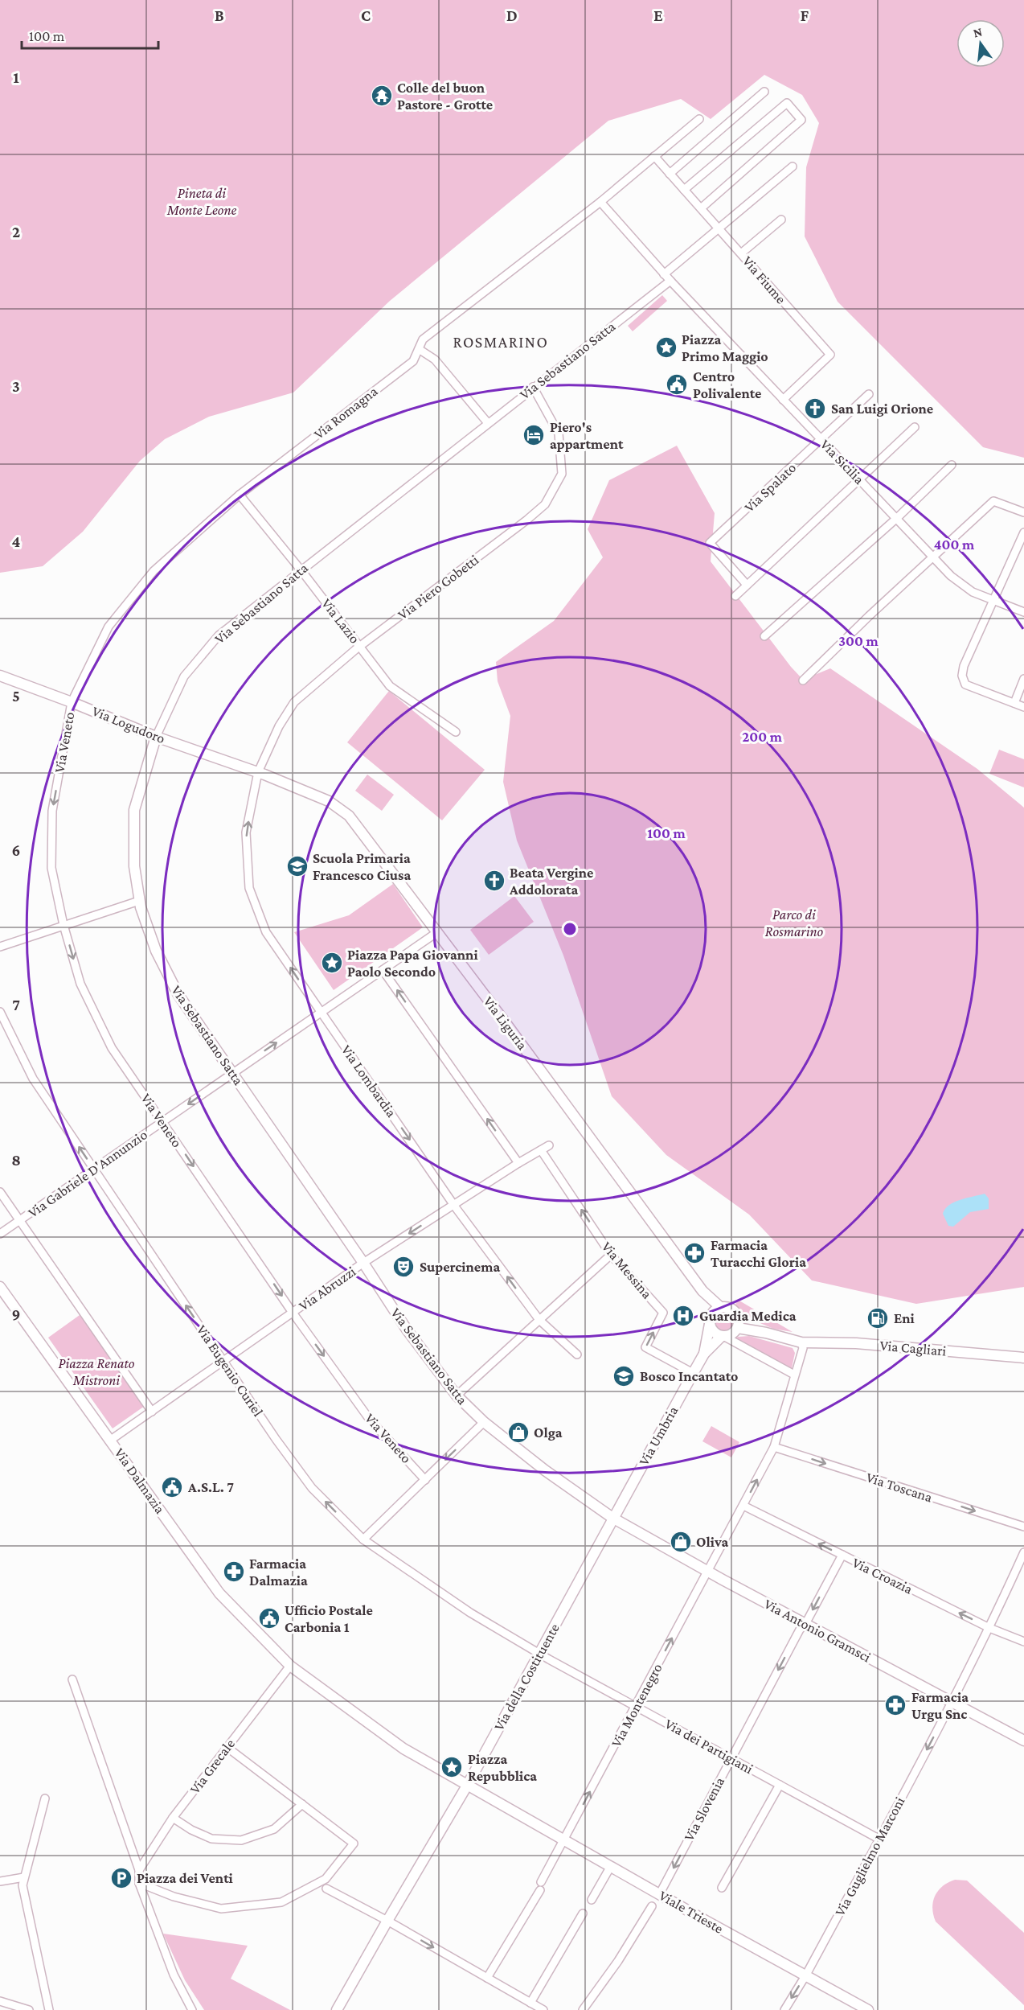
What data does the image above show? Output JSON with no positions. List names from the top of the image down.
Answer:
{
  "streets": {
    "street": [
      "Via Fiume",
      "Via Sebastiano Satta",
      "Via Romagna",
      "Via Sicilia",
      "Via Spalato",
      "Via Piero Gobetti",
      "Via Lazio",
      "Via Logudoro",
      "Via Veneto",
      "Via Liguria",
      "Via Lombardia",
      "Via Gabriele D'Annunzio",
      "Via Messina",
      "Via Abruzzi",
      "Via Cagliari",
      "Via Eugenio Curiel",
      "Via Umbria",
      "Via Dalmazia",
      "Via Toscana",
      "Via Croazia",
      "Via Antonio Gramsci",
      "Via della Costituente",
      "Via Montenegro",
      "Via dei Partigiani",
      "Via Grecale",
      "Via Slovenia",
      "Via Guglielmo Marconi",
      "Viale Trieste"
    ]
  },
  "crossings": [
    ["Via Fiume", "Via Romagna"],
    ["Via Fiume", "Via Sicilia"],
    ["Via Sebastiano Satta", "Via Sicilia"],
    ["Via Sebastiano Satta", "Via Piero Gobetti"],
    ["Via Sebastiano Satta", "Via Lazio"],
    ["Via Sebastiano Satta", "Via Logudoro"],
    ["Via Sebastiano Satta", "Via Gabriele D'Annunzio"],
    ["Via Sebastiano Satta", "Via Abruzzi"],
    ["Via Sebastiano Satta", "Via Umbria"],
    ["Via Sebastiano Satta", "Via Antonio Gramsci"],
    ["Via Sebastiano Satta", "Via della Costituente"],
    ["Via Romagna", "Via Sicilia"],
    ["Via Romagna", "Via Lazio"],
    ["Via Romagna", "Via Logudoro"],
    ["Via Romagna", "Via Veneto"],
    ["Via Sicilia", "Via Spalato"],
    ["Via Piero Gobetti", "Via Lazio"],
    ["Via Piero Gobetti", "Via Logudoro"],
    ["Via Piero Gobetti", "Via Liguria"],
    ["Via Piero Gobetti", "Via Lombardia"],
    ["Via Logudoro", "Via Veneto"],
    ["Via Logudoro", "Via Liguria"],
    ["Via Logudoro", "Via Lombardia"],
    ["Via Veneto", "Via Gabriele D'Annunzio"],
    ["Via Veneto", "Via Abruzzi"],
    ["Via Liguria", "Via Lombardia"],
    ["Via Liguria", "Via Gabriele D'Annunzio"],
    ["Via Liguria", "Via Umbria"],
    ["Via Lombardia", "Via Gabriele D'Annunzio"],
    ["Via Lombardia", "Via Abruzzi"],
    ["Via Gabriele D'Annunzio", "Via Eugenio Curiel"],
    ["Via Messina", "Via Abruzzi"],
    ["Via Messina", "Via Umbria"],
    ["Via Abruzzi", "Via Eugenio Curiel"],
    ["Via Abruzzi", "Via Dalmazia"],
    ["Via Cagliari", "Via Montenegro"],
    ["Via Eugenio Curiel", "Via della Costituente"],
    ["Via Eugenio Curiel", "Via dei Partigiani"],
    ["Via Umbria", "Via Antonio Gramsci"],
    ["Via Umbria", "Via della Costituente"],
    ["Via Dalmazia", "Via Grecale"],
    ["Via Toscana", "Via Montenegro"],
    ["Via Croazia", "Via Montenegro"],
    ["Via Croazia", "Via Slovenia"],
    ["Via Croazia", "Via Guglielmo Marconi"],
    ["Via Antonio Gramsci", "Via della Costituente"],
    ["Via Antonio Gramsci", "Via Montenegro"],
    ["Via Antonio Gramsci", "Via Slovenia"],
    ["Via Antonio Gramsci", "Via Guglielmo Marconi"],
    ["Via della Costituente", "Via dei Partigiani"],
    ["Via della Costituente", "Viale Trieste"],
    ["Via Montenegro", "Via dei Partigiani"],
    ["Via Montenegro", "Viale Trieste"],
    ["Via dei Partigiani", "Via Slovenia"],
    ["Via dei Partigiani", "Via Guglielmo Marconi"],
    ["Via Slovenia", "Viale Trieste"],
    ["Via Guglielmo Marconi", "Viale Trieste"]
  ],
  "one_way": [
    "Via Veneto",
    "Via Messina",
    "Via Eugenio Curiel",
    "Via Toscana",
    "Via Croazia",
    "Via Montenegro",
    "Via Guglielmo Marconi"
  ],
  "districts": ["ROSMARINO"],
  "parks": ["Pineta di Monte Leone", "Parco di Rosmarino", "Piazza Renato Mistroni"],
  "places": {
    "temple": ["Colle del buon Pastore - Grotte"],
    "place": ["Piazza Primo Maggio", "Piazza Papa Giovanni Paolo Secondo", "Piazza Repubblica"],
    "public building": ["Centro Polivalente", "A.S.L. 7", "Ufficio Postale Carbonia 1"],
    "church": ["San Luigi Orione", "Beata Vergine Addolorata"],
    "hotel": ["Piero's appartment"],
    "school or university": ["Scuola Primaria Francesco Ciusa", "Bosco Incantato"],
    "pharmacy": ["Farmacia Turacchi Gloria", "Farmacia Dalmazia", "Farmacia Urgu Snc"],
    "theatre": ["Supercinema"],
    "hospital": ["Guardia Medica"],
    "fuel station": ["Eni"],
    "shop": ["Olga", "Oliva"],
    "parking": ["Piazza dei Venti"]
  },
  "scale_bar": "100 m",
  "north": "top",
  "grid": {
    "columns": [
      "B",
      "C",
      "D",
      "E",
      "F"
    ],
    "rows": [
      "1",
      "2",
      "3",
      "4",
      "5",
      "6",
      "7",
      "8",
      "9"
    ]
  },
  "rings": [
    "400 m",
    "300 m",
    "200 m",
    "100 m"
  ]
}
